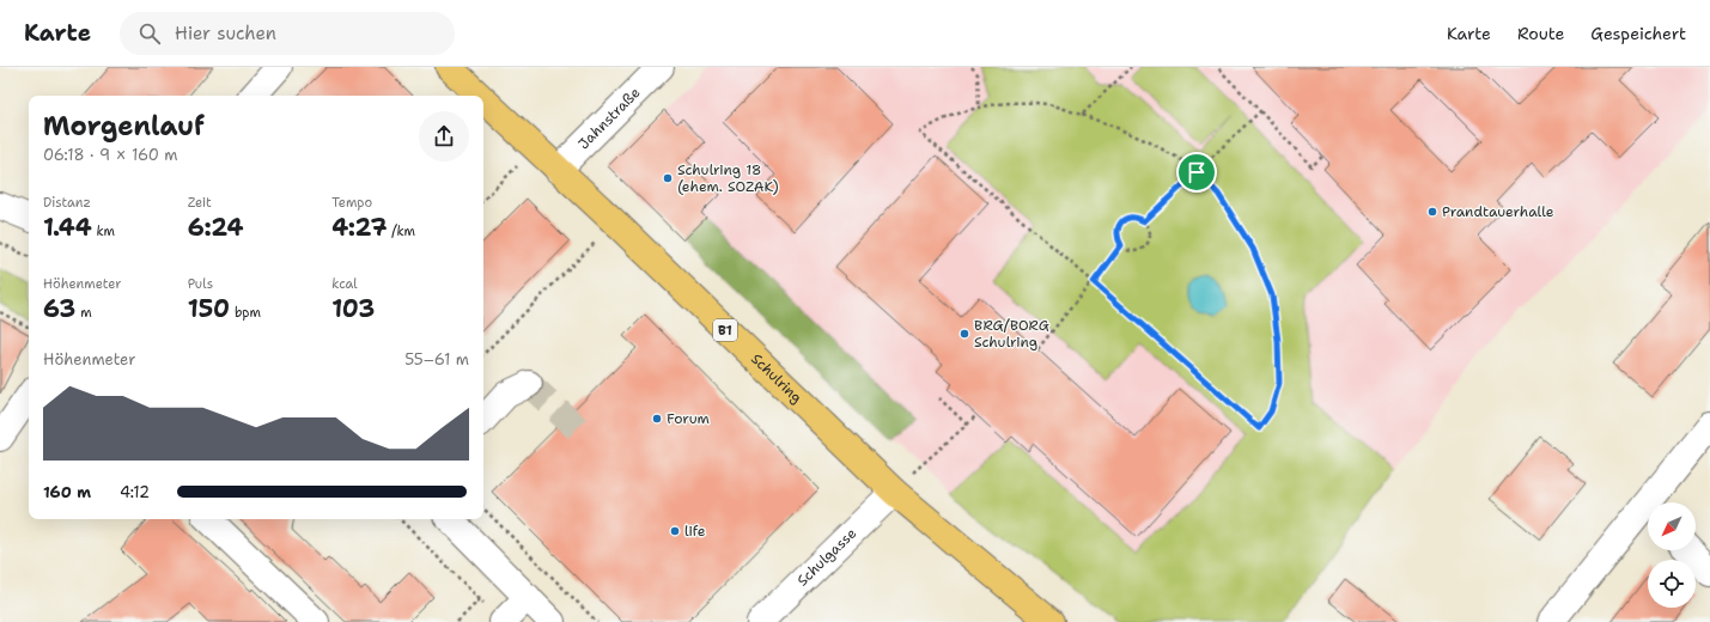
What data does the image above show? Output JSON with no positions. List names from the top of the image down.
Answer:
{
  "streets": {
    "main road": ["B1", "Schulring"],
    "street": ["Jahnstraße", "Schulgasse"]
  },
  "crossings": [
    ["Jahnstraße", "Schulring"],
    ["Schulring", "Schulgasse"]
  ],
  "places": [
    "Schulring 18 (ehem. SOZAK)",
    "Prandtauerhalle",
    "BRG/BORG Schulring",
    "Forum",
    "life"
  ],
  "north": "bottom left",
  "page": {
    "header": "Karte",
    "search": "Hier suchen",
    "nav": ["Karte", "Route", "Gespeichert"],
    "heading": ["Morgenlauf", "06:18 · 9 × 160 m"],
    "stats": [
      ["Distanz", "1.44 km"],
      ["Zeit", "6:24"],
      ["Tempo", "4:27 /km"],
      ["Höhenmeter", "63 m"],
      ["Puls", "150 bpm"],
      ["kcal", "103"]
    ],
    "chart": ["Höhenmeter", "55–61 m"],
    "list": [
      {
        "name": "160 m",
        "note": "4:12"
      }
    ]
  }
}
